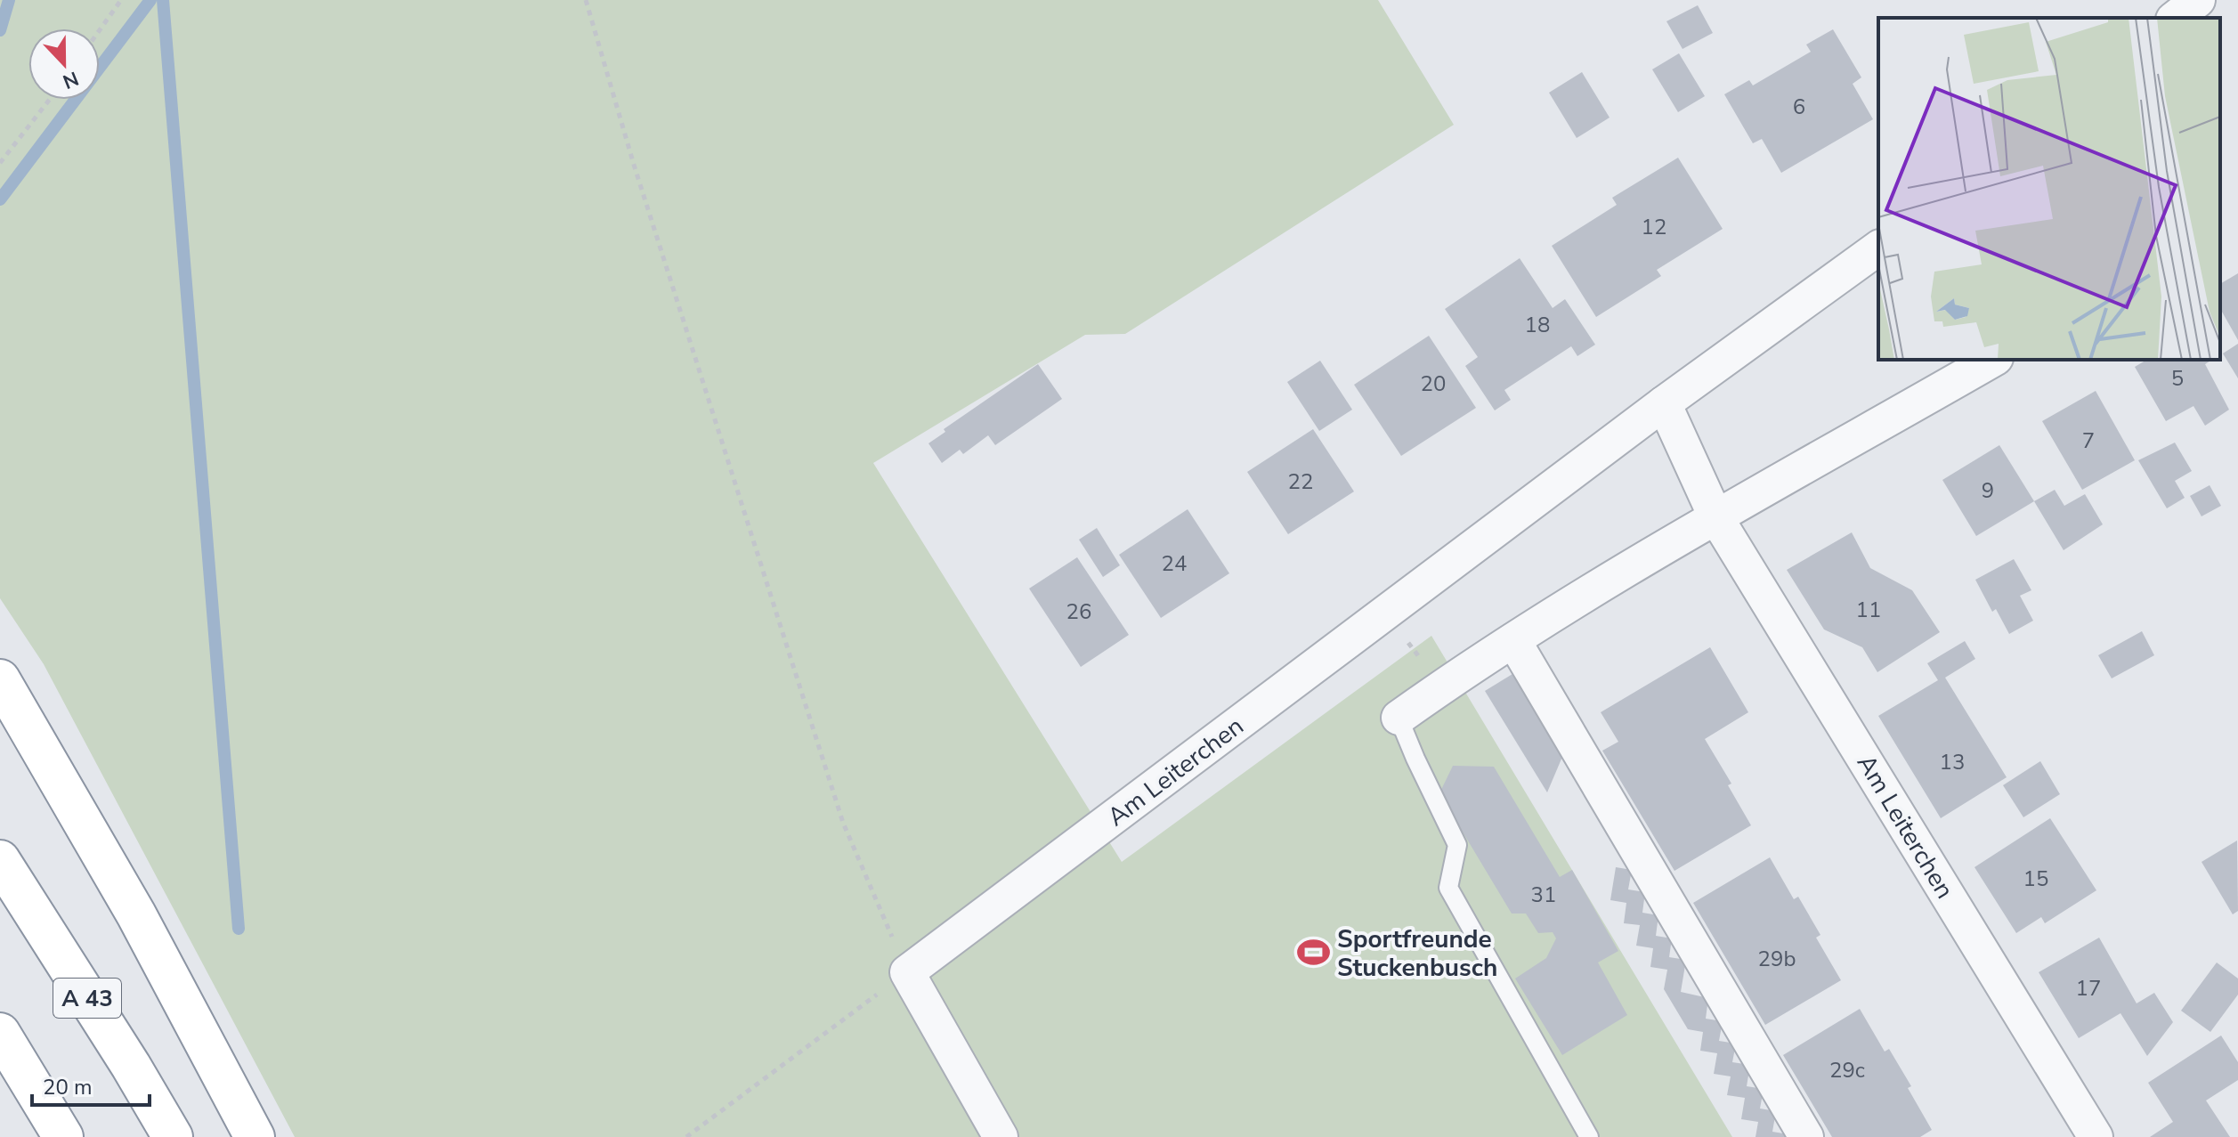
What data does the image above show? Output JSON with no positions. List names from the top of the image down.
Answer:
{
  "streets": {
    "highway": ["A 43"],
    "street": ["Am Leiterchen"]
  },
  "places": {
    "sports": ["Sportfreunde Stuckenbusch"]
  },
  "house_numbers": [
    "6",
    "12",
    "18",
    "5",
    "20",
    "7",
    "22",
    "9",
    "24",
    "11",
    "26",
    "13",
    "15",
    "31",
    "29b",
    "17",
    "29c"
  ],
  "scale_bar": "20 m",
  "north": "bottom"
}
